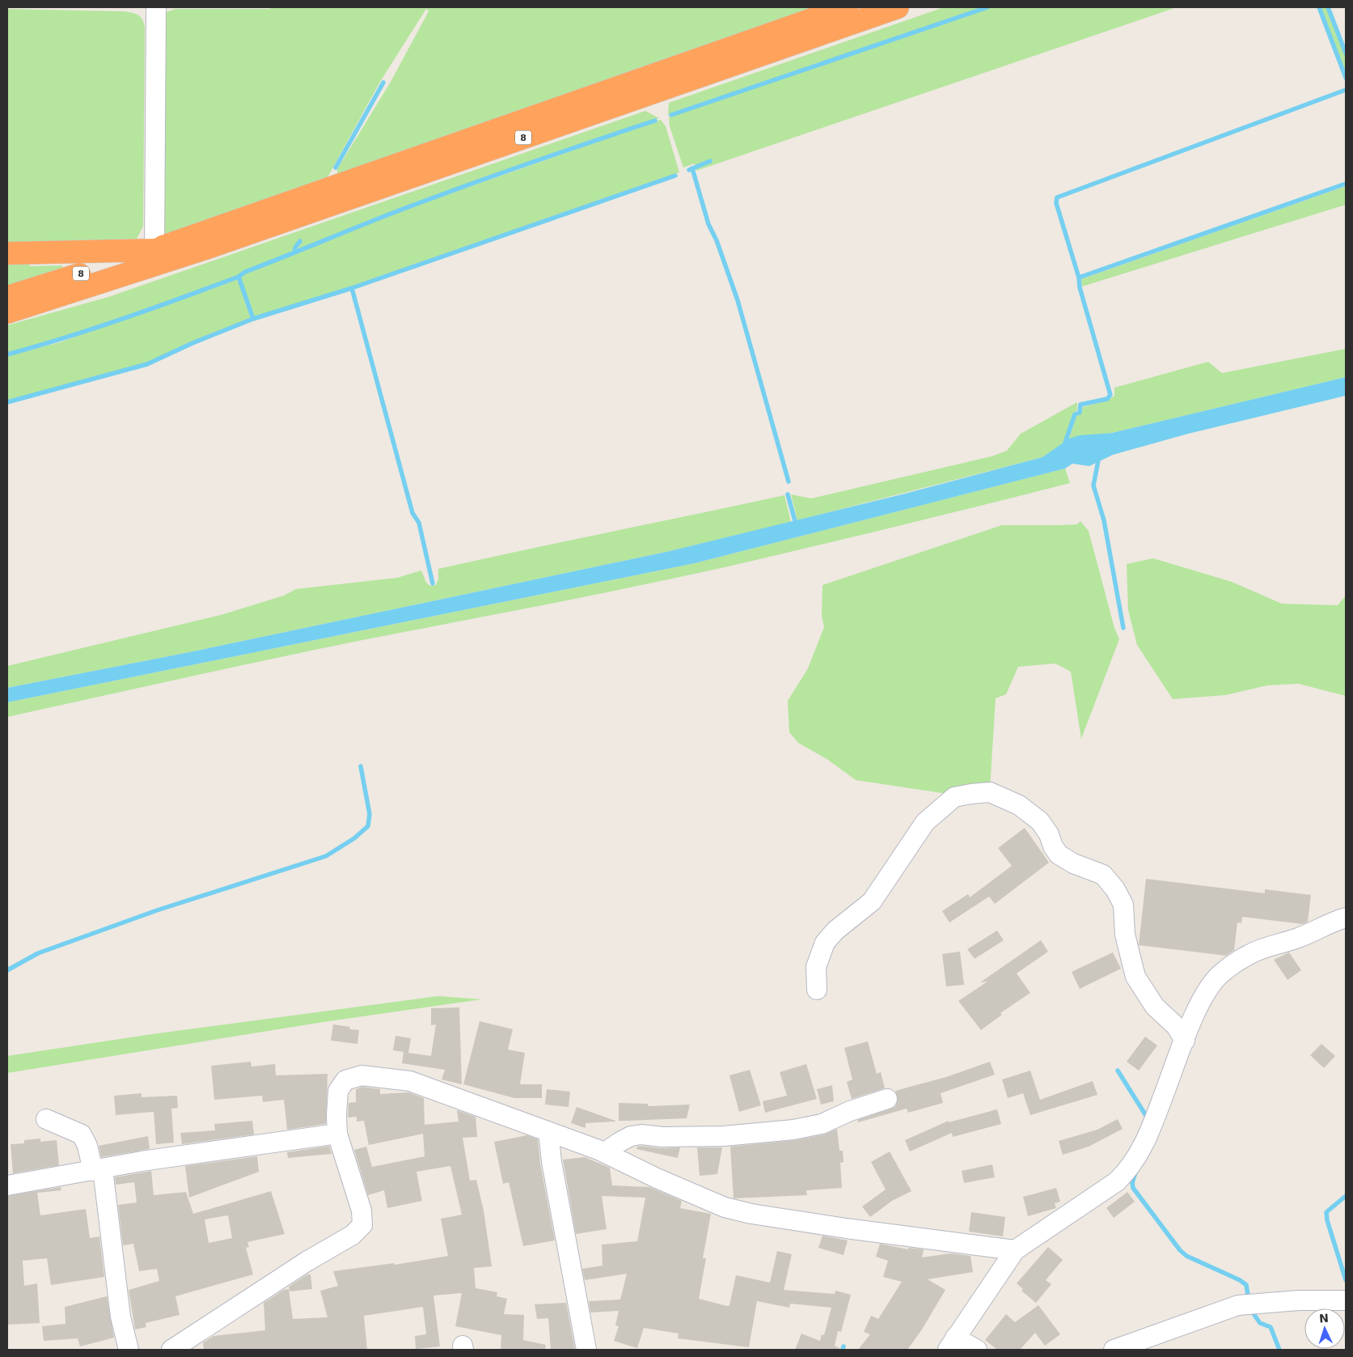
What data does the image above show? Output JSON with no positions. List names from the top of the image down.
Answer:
{
  "streets": {
    "highway": ["8"]
  },
  "north": "top"
}
